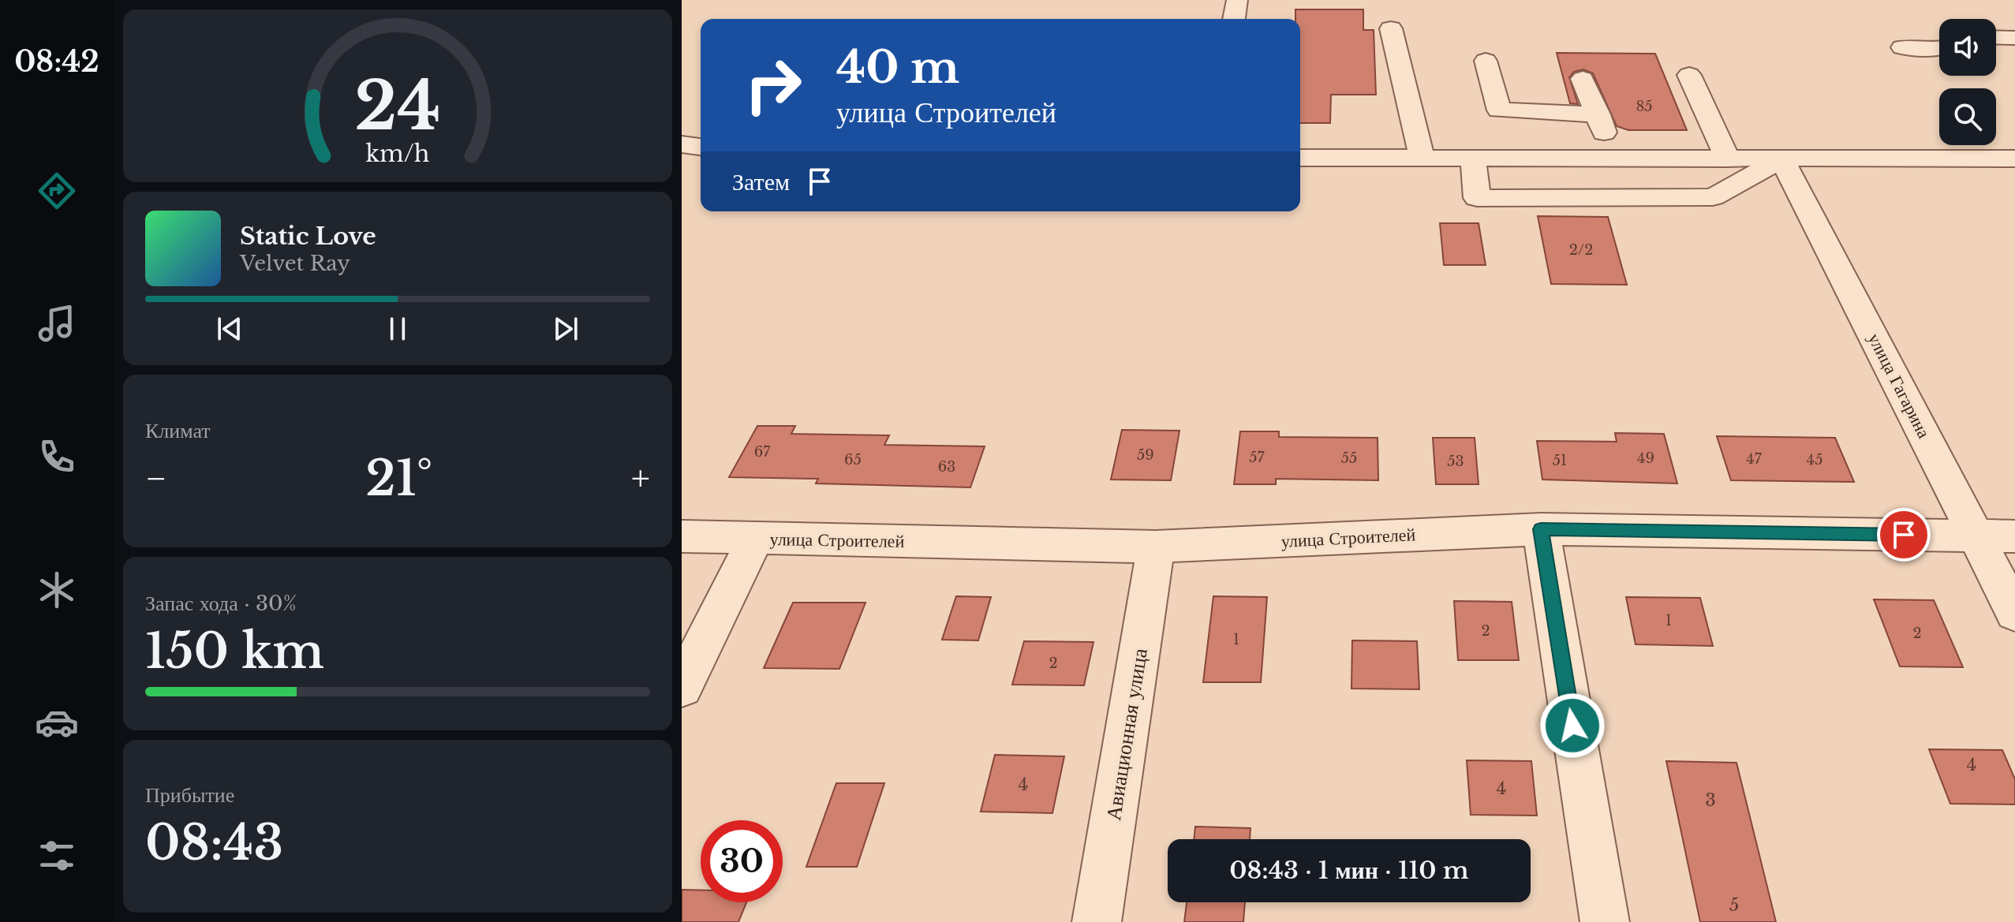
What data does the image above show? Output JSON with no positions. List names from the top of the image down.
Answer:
{
  "streets": {
    "street": ["улица Гагарина", "улица Строителей", "Авиационная улица"]
  },
  "crossings": [
    ["улица Гагарина", "улица Строителей"],
    ["улица Строителей", "Авиационная улица"]
  ],
  "house_numbers": [
    "85",
    "2/2",
    "67",
    "59",
    "57",
    "55",
    "49",
    "47",
    "65",
    "45",
    "51",
    "53",
    "63",
    "1",
    "2",
    "2",
    "1",
    "2",
    "4",
    "4",
    "4",
    "3",
    "5"
  ],
  "page": {
    "tabs": "08:42",
    "turn": ["40 m", "улица Строителей"],
    "then": "Затем",
    "song": ["Static Love", "Velvet Ray"],
    "tile": [
      "Климат",
      ["Запас хода · 30%", "150 km"],
      ["Прибытие", "08:43"]
    ],
    "heat": ["−", "21°", "+"],
    "limit": "30",
    "trip": "08:43 · 1 мин · 110 m",
    "gauge": ["24", "km/h"]
  }
}
